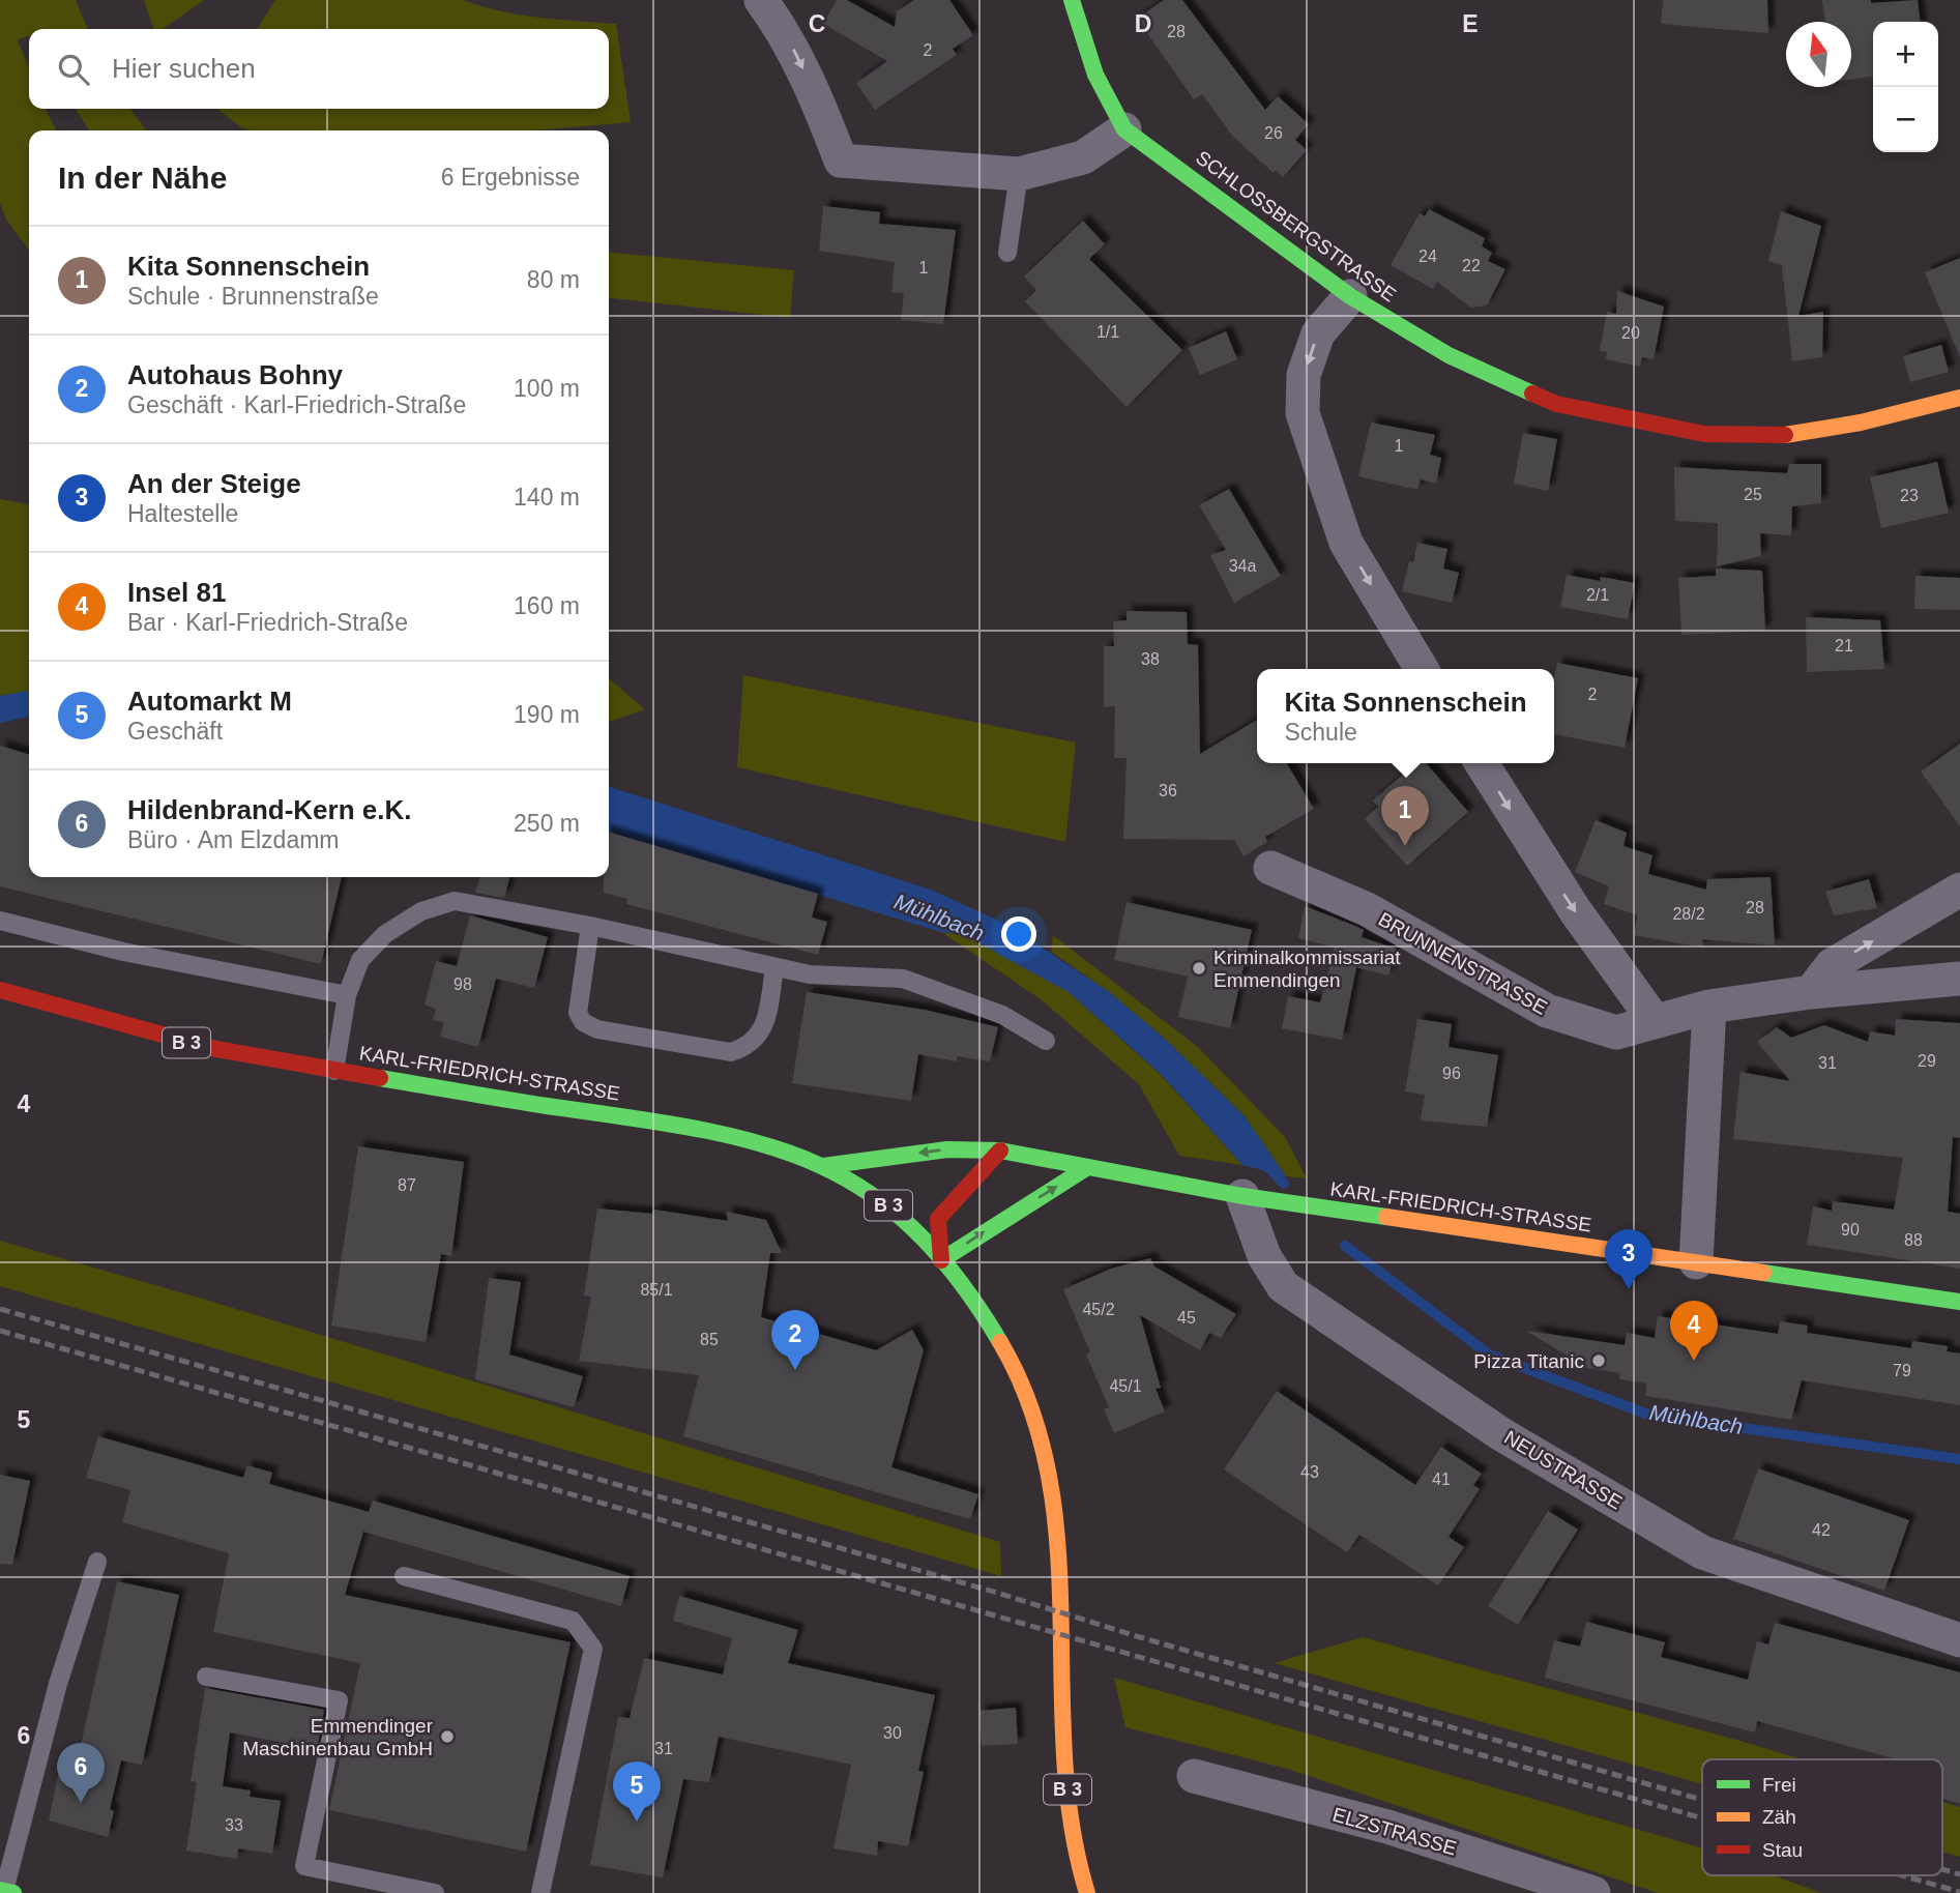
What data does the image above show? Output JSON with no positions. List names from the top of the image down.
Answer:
{
  "streets": {
    "street": [
      "SCHLOSSBERGSTRASSE",
      "BRUNNENSTRASSE",
      "B 3",
      "KARL-FRIEDRICH-STRASSE",
      "NEUSTRASSE",
      "ELZSTRASSE"
    ]
  },
  "crossings": [
    ["B 3", "KARL-FRIEDRICH-STRASSE"],
    ["KARL-FRIEDRICH-STRASSE", "NEUSTRASSE"]
  ],
  "water": ["Mühlbach"],
  "places": ["Kriminalkommissariat Emmendingen", "Pizza Titanic", "Emmendinger Maschinenbau GmbH"],
  "house_numbers": [
    "28",
    "2",
    "26",
    "24",
    "22",
    "1",
    "1/1",
    "20",
    "1",
    "25",
    "23",
    "34a",
    "2/1",
    "21",
    "38",
    "2",
    "36",
    "28",
    "28/2",
    "98",
    "29",
    "31",
    "96",
    "87",
    "90",
    "88",
    "85/1",
    "45/2",
    "45",
    "85",
    "79",
    "45/1",
    "43",
    "41",
    "42",
    "30",
    "31",
    "33"
  ],
  "legend": ["Frei", "Zäh", "Stau"],
  "north": "top",
  "page": {
    "map_buttons": ["+", "−"],
    "search": "Hier suchen",
    "heading": ["In der Nähe", "6 Ergebnisse"],
    "list": [
      {
        "mark": "1",
        "name": "Kita Sonnenschein",
        "note": "Schule · Brunnenstraße",
        "value": "80 m"
      },
      {
        "mark": "2",
        "name": "Autohaus Bohny",
        "note": "Geschäft · Karl-Friedrich-Straße",
        "value": "100 m"
      },
      {
        "mark": "3",
        "name": "An der Steige",
        "note": "Haltestelle",
        "value": "140 m"
      },
      {
        "mark": "4",
        "name": "Insel 81",
        "note": "Bar · Karl-Friedrich-Straße",
        "value": "160 m"
      },
      {
        "mark": "5",
        "name": "Automarkt M",
        "note": "Geschäft",
        "value": "190 m"
      },
      {
        "mark": "6",
        "name": "Hildenbrand-Kern e.K.",
        "note": "Büro · Am Elzdamm",
        "value": "250 m"
      }
    ],
    "popup": ["Kita Sonnenschein", "Schule"],
    "pins": [
      "1",
      "3",
      "4",
      "2",
      "6",
      "5"
    ]
  },
  "grid": {
    "columns": ["C", "D", "E"],
    "rows": ["4", "5", "6"]
  }
}
